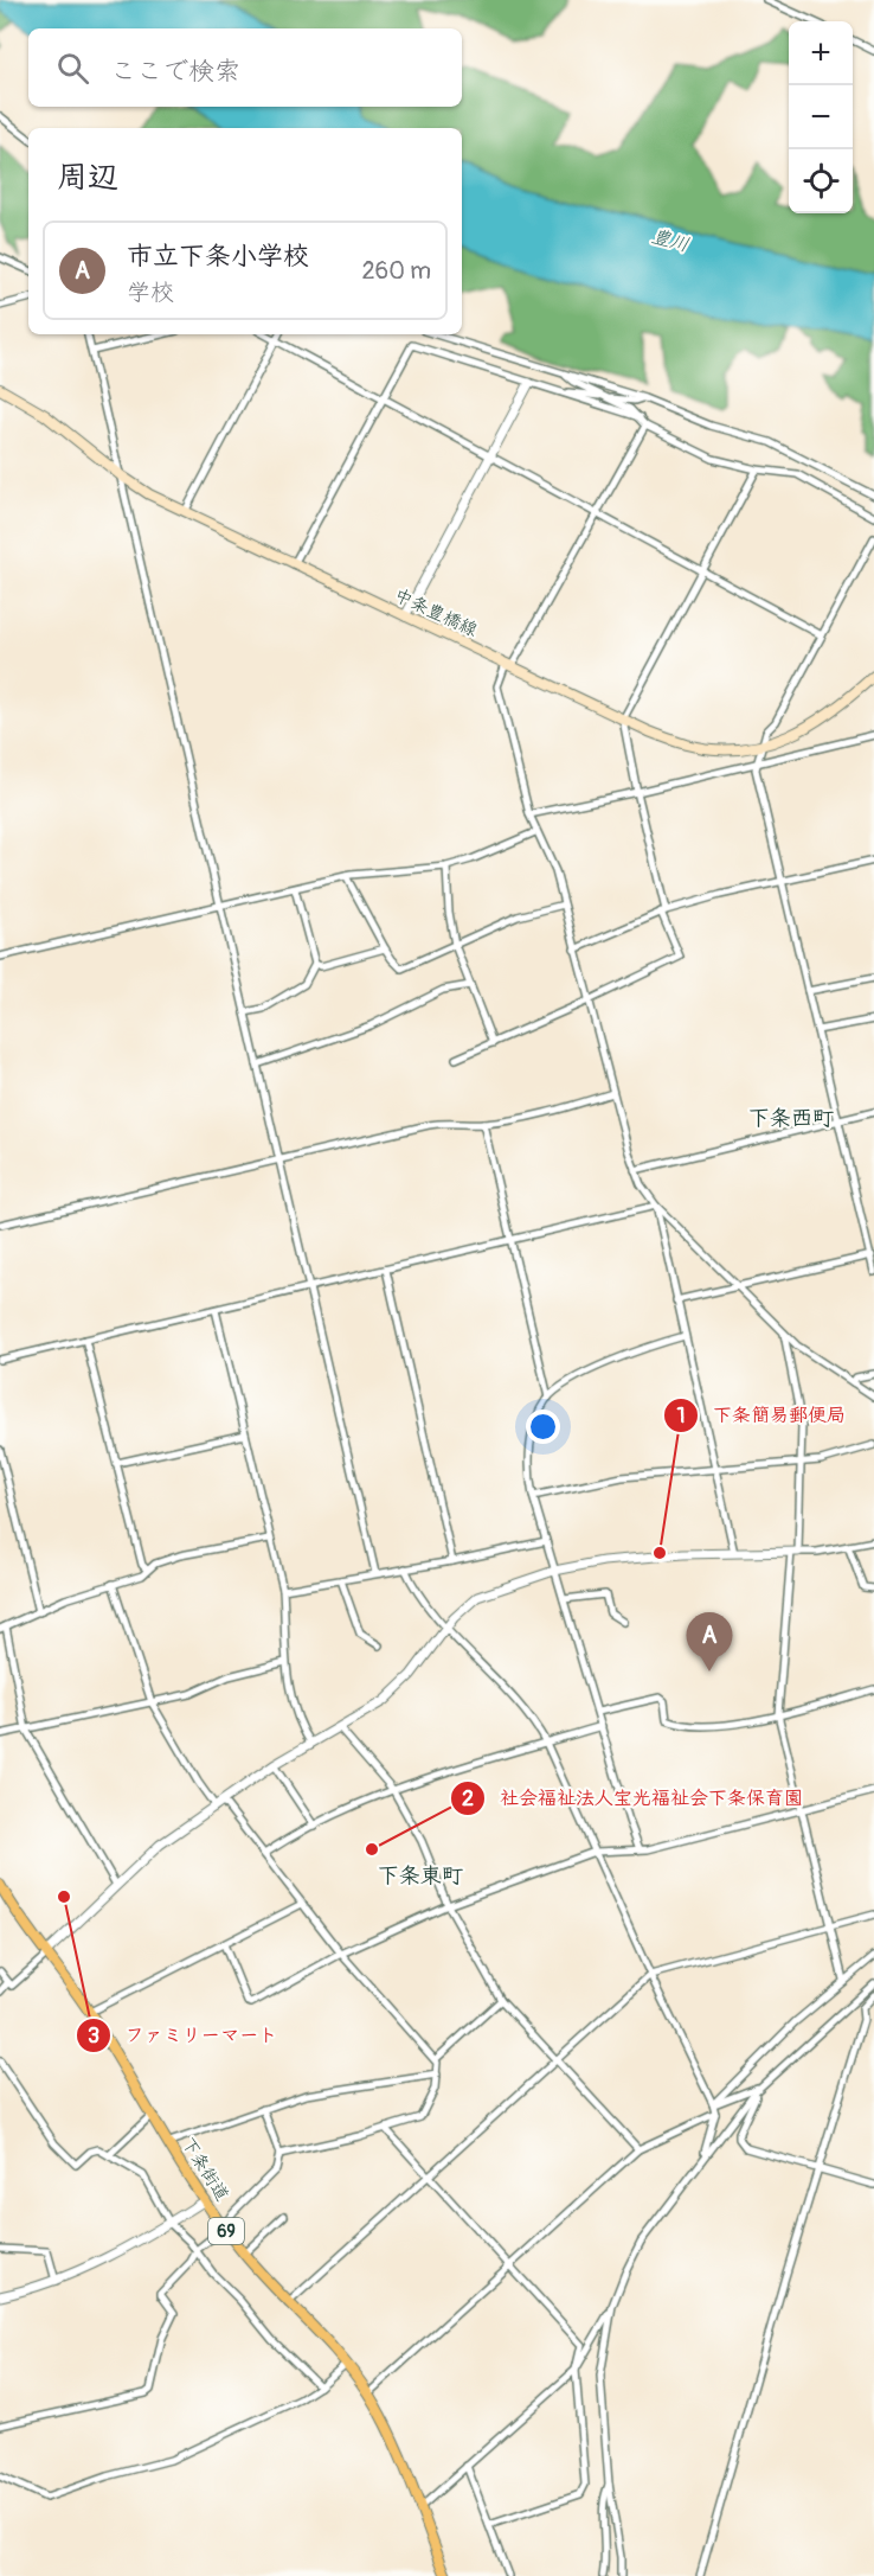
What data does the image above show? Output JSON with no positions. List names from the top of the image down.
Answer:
{
  "streets": {
    "main road": ["中条豊橋線", "下条街道", "69"]
  },
  "districts": ["下条西町", "下条東町"],
  "water": ["豊川"],
  "places": ["下条簡易郵便局", "社会福祉法人宝光福祉会下条保育園", "ファミリーマート"],
  "page": {
    "map_buttons": ["+", "−"],
    "search": "ここで検索",
    "heading": "周辺",
    "list": [
      {
        "mark": "A",
        "name": "市立下条小学校",
        "note": "学校",
        "value": "260 m"
      }
    ],
    "pins": "A"
  }
}
